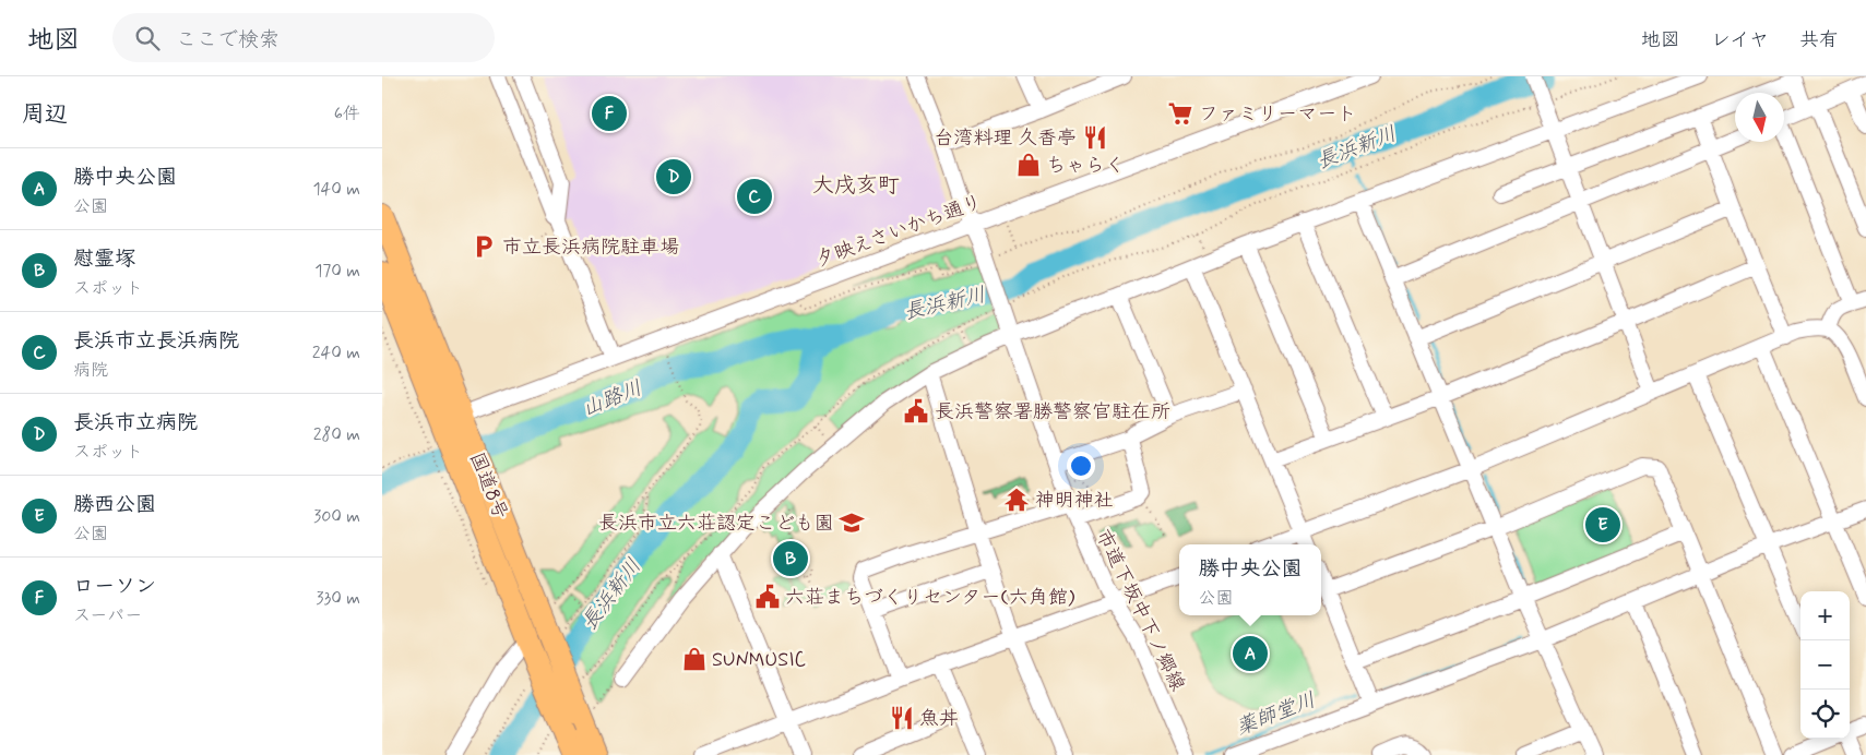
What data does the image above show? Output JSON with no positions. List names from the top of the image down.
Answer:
{
  "streets": {
    "highway": ["国道8号"],
    "street": ["夕映えさいかち通り", "市道下坂中下ノ郷線"]
  },
  "crossings": [
    ["夕映えさいかち通り", "国道8号"],
    ["夕映えさいかち通り", "市道下坂中下ノ郷線"]
  ],
  "districts": ["大戌亥町"],
  "water": ["長浜新川", "山路川", "薬師堂川"],
  "places": {
    "supermarket": ["ファミリーマート"],
    "restaurant": ["台湾料理 久香亭", "魚丼"],
    "shop": ["ちゃらく", "SUNMUSIC"],
    "parking": ["市立長浜病院駐車場"],
    "public building": ["長浜警察署勝警察官駐在所", "六荘まちづくりセンター(六角館)"],
    "temple": ["神明神社"],
    "school or university": ["長浜市立六荘認定こども園"]
  },
  "north": "bottom",
  "page": {
    "header": "地図",
    "search": "ここで検索",
    "nav": ["地図", "レイヤ", "共有"],
    "heading": ["周辺", "6件"],
    "pins": [
      "F",
      "D",
      "C",
      "E",
      "B",
      "A"
    ],
    "list": [
      {
        "mark": "A",
        "name": "勝中央公園",
        "note": "公園",
        "value": "140 m"
      },
      {
        "mark": "B",
        "name": "慰霊塚",
        "note": "スポット",
        "value": "170 m"
      },
      {
        "mark": "C",
        "name": "長浜市立長浜病院",
        "note": "病院",
        "value": "240 m"
      },
      {
        "mark": "D",
        "name": "長浜市立病院",
        "note": "スポット",
        "value": "280 m"
      },
      {
        "mark": "E",
        "name": "勝西公園",
        "note": "公園",
        "value": "300 m"
      },
      {
        "mark": "F",
        "name": "ローソン",
        "note": "スーパー",
        "value": "330 m"
      }
    ],
    "popup": ["勝中央公園", "公園"],
    "map_buttons": ["+", "−"]
  }
}
